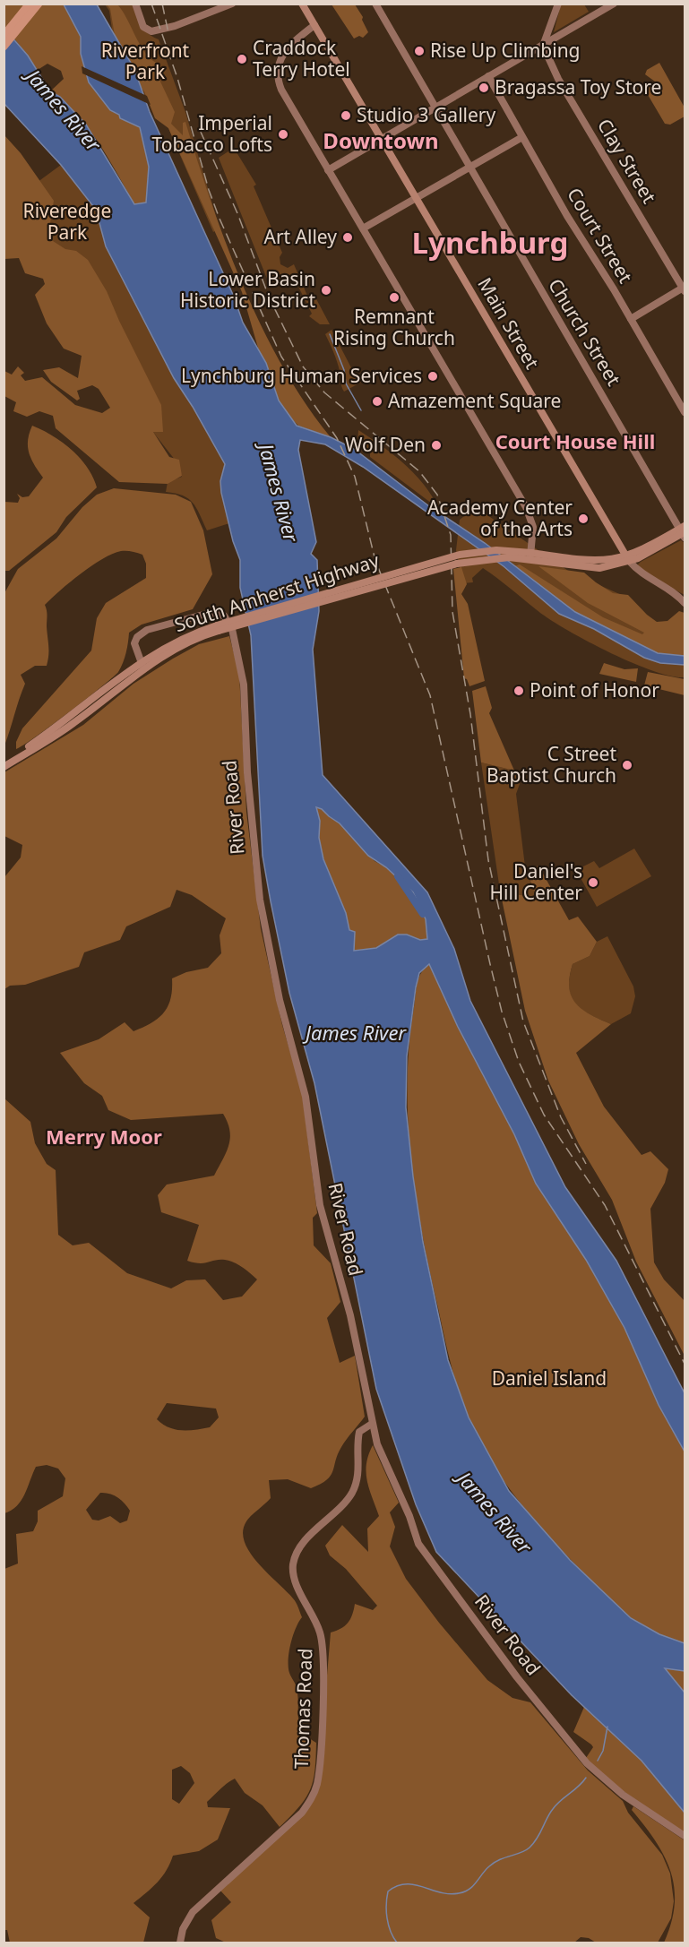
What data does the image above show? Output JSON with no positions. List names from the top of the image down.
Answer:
{
  "streets": {
    "main road": ["Main Street", "South Amherst Highway"],
    "street": [
      "Clay Street",
      "Court Street",
      "Church Street",
      "River Road",
      "Thomas Road"
    ]
  },
  "crossings": [
    ["Main Street", "South Amherst Highway"],
    ["Church Street", "South Amherst Highway"],
    ["South Amherst Highway", "River Road"],
    ["River Road", "Thomas Road"]
  ],
  "districts": [
    "Downtown",
    "Lynchburg",
    "Court House Hill",
    "Merry Moor"
  ],
  "water": ["James River"],
  "parks": ["Riverfront Park", "Riveredge Park", "Daniel Island"],
  "places": [
    "Rise Up Climbing",
    "Craddock Terry Hotel",
    "Bragassa Toy Store",
    "Studio 3 Gallery",
    "Imperial Tobacco Lofts",
    "Art Alley",
    "Lower Basin Historic District",
    "Remnant Rising Church",
    "Lynchburg Human Services",
    "Amazement Square",
    "Wolf Den",
    "Academy Center of the Arts",
    "Point of Honor",
    "C Street Baptist Church",
    "Daniel's Hill Center"
  ]
}
